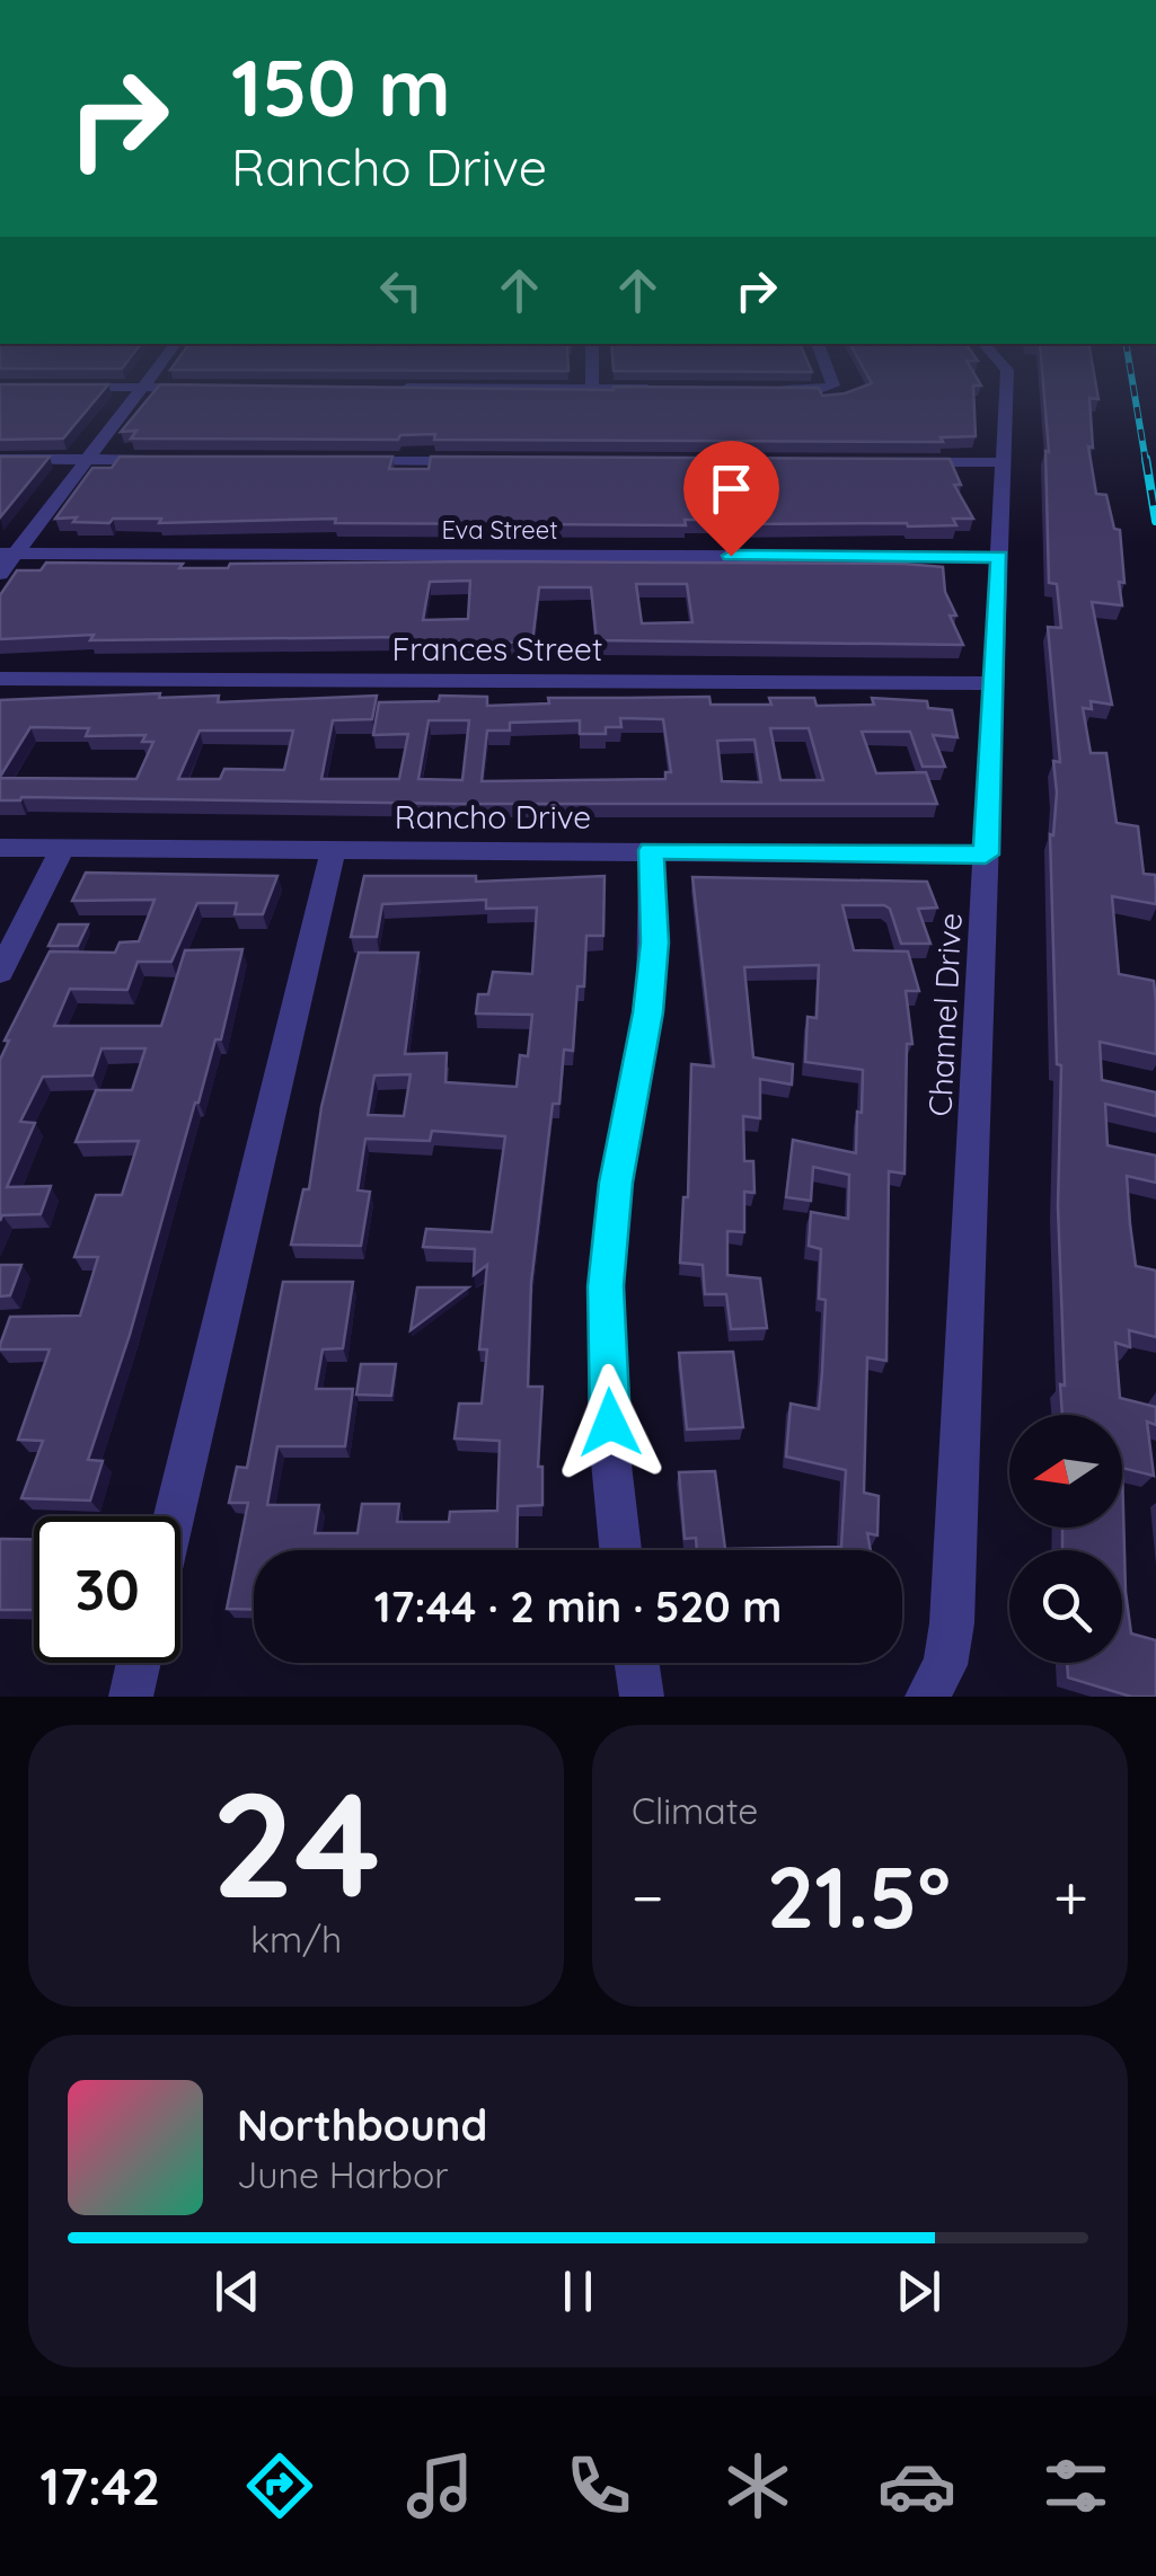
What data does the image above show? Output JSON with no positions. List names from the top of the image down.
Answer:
{
  "streets": {
    "street": [
      "Eva Street",
      "Frances Street",
      "Rancho Drive",
      "Channel Drive"
    ]
  },
  "crossings": [
    ["Eva Street", "Channel Drive"],
    ["Frances Street", "Channel Drive"],
    ["Rancho Drive", "Channel Drive"]
  ],
  "north": "left",
  "page": {
    "turn": ["150 m", "Rancho Drive"],
    "limit": "30",
    "trip": "17:44 · 2 min · 520 m",
    "tile": [
      ["24", "km/h"],
      "Climate"
    ],
    "heat": ["−", "21.5°", "+"],
    "song": ["Northbound", "June Harbor"],
    "tabs": "17:42"
  }
}
